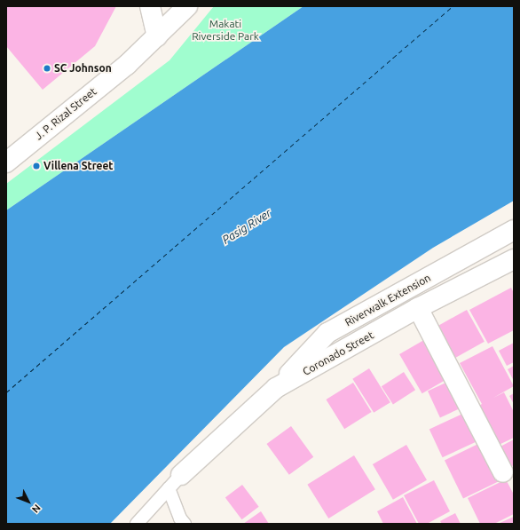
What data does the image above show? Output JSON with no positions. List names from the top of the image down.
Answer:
{
  "streets": {
    "street": ["J. P. Rizal Street", "Riverwalk Extension", "Coronado Street"]
  },
  "crossings": [
    ["Riverwalk Extension", "Coronado Street"]
  ],
  "water": ["Pasig River"],
  "parks": ["Makati Riverside Park"],
  "places": ["SC Johnson", "Villena Street"],
  "north": "bottom right"
}
